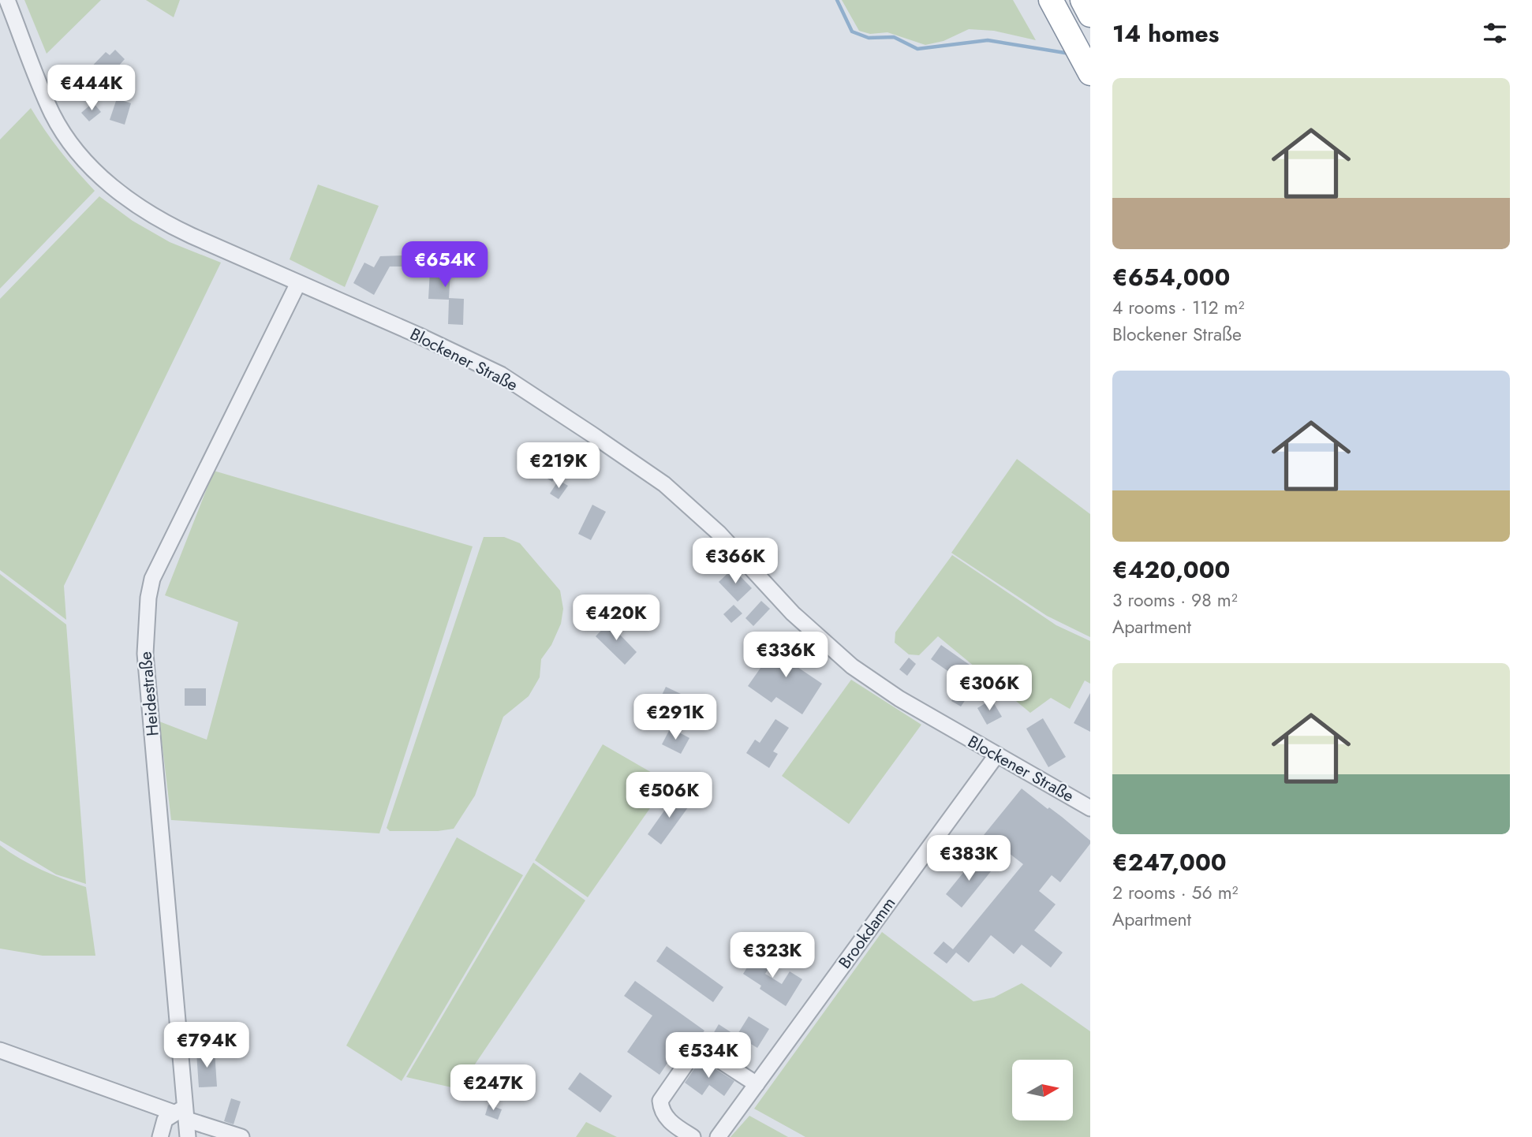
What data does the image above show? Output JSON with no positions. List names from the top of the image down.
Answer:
{
  "streets": {
    "street": ["Blockener Straße", "Heidestraße", "Brookdamm"]
  },
  "crossings": [
    ["Blockener Straße", "Heidestraße"],
    ["Blockener Straße", "Brookdamm"]
  ],
  "north": "right",
  "page": {
    "heading": "14 homes",
    "price": [
      "€444K",
      "€654K",
      "€219K",
      "€366K",
      "€420K",
      "€336K",
      "€306K",
      "€291K",
      "€506K",
      "€383K",
      "€323K",
      "€794K",
      "€534K",
      "€247K"
    ],
    "list": [
      {
        "name": "€654,000",
        "note": "4 rooms · 112 m² · Blockener Straße"
      },
      {
        "name": "€420,000",
        "note": "3 rooms · 98 m² · Apartment"
      },
      {
        "name": "€247,000",
        "note": "2 rooms · 56 m² · Apartment"
      }
    ]
  }
}
